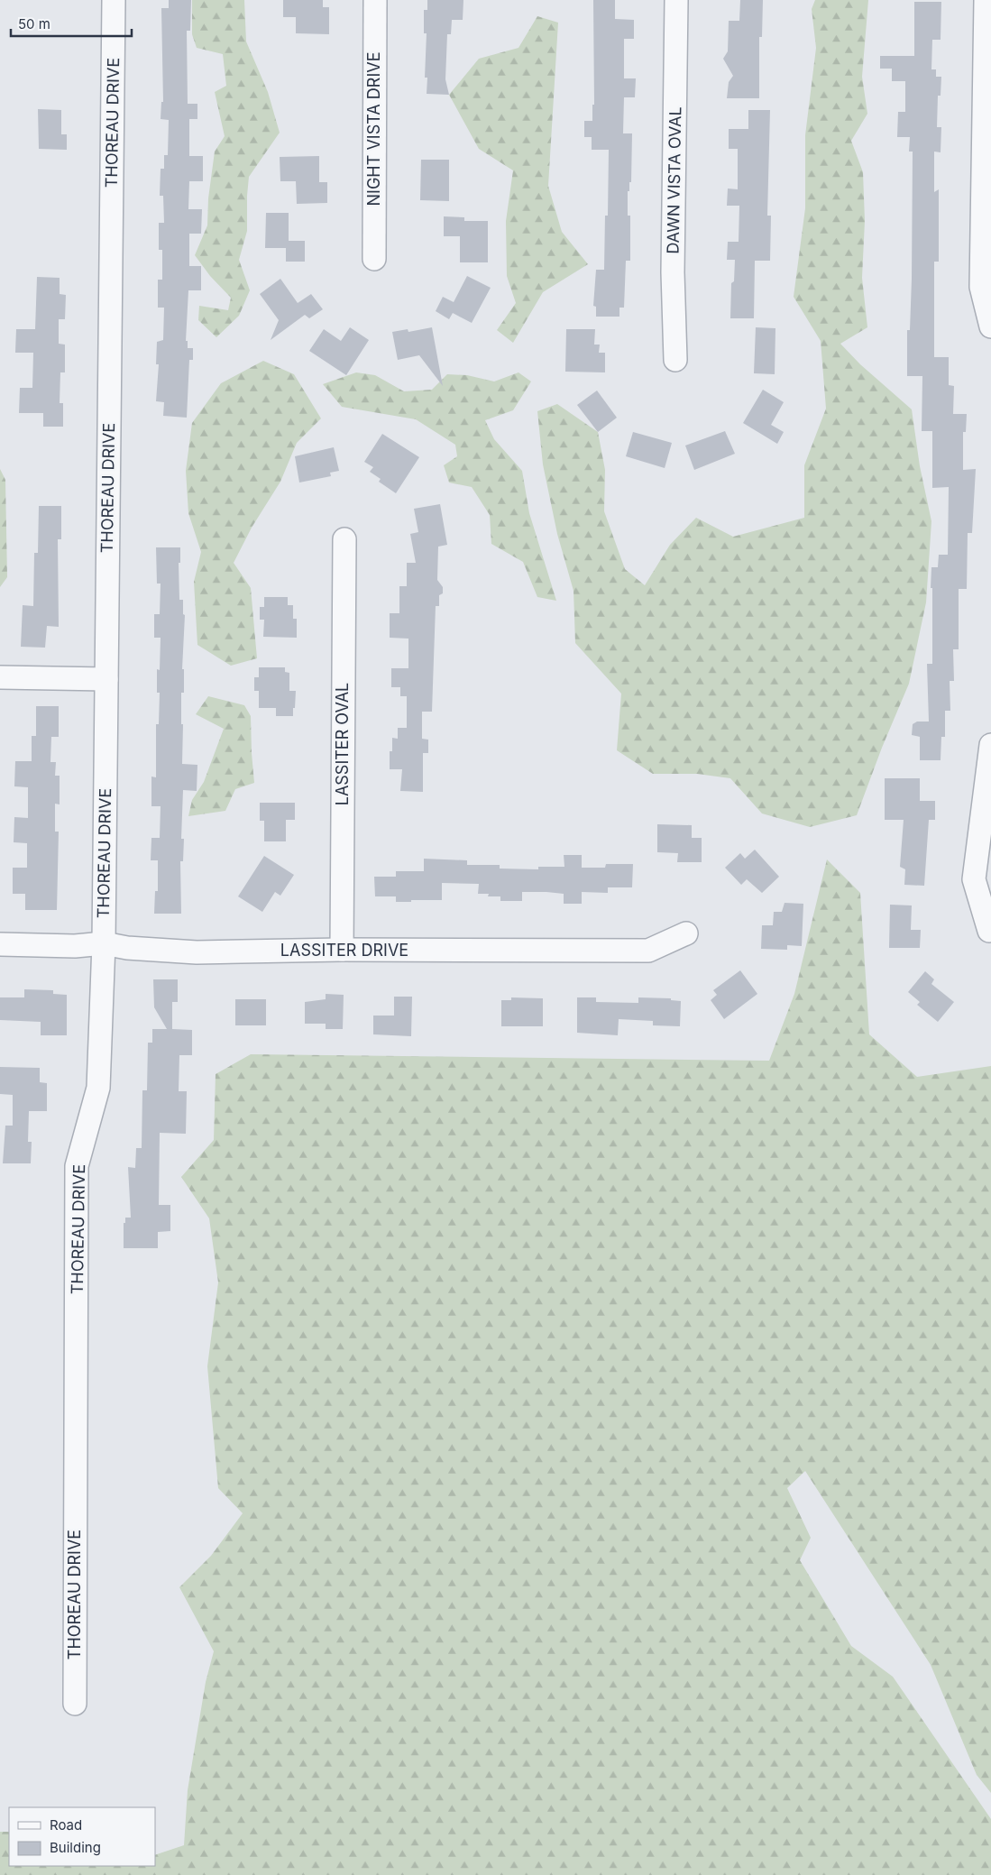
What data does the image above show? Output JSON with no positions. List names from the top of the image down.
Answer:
{
  "streets": {
    "street": [
      "THOREAU DRIVE",
      "NIGHT VISTA DRIVE",
      "DAWN VISTA OVAL",
      "LASSITER OVAL",
      "LASSITER DRIVE"
    ]
  },
  "crossings": [
    ["THOREAU DRIVE", "LASSITER DRIVE"],
    ["LASSITER OVAL", "LASSITER DRIVE"]
  ],
  "legend": ["Road", "Building"],
  "scale_bar": "50 m"
}
